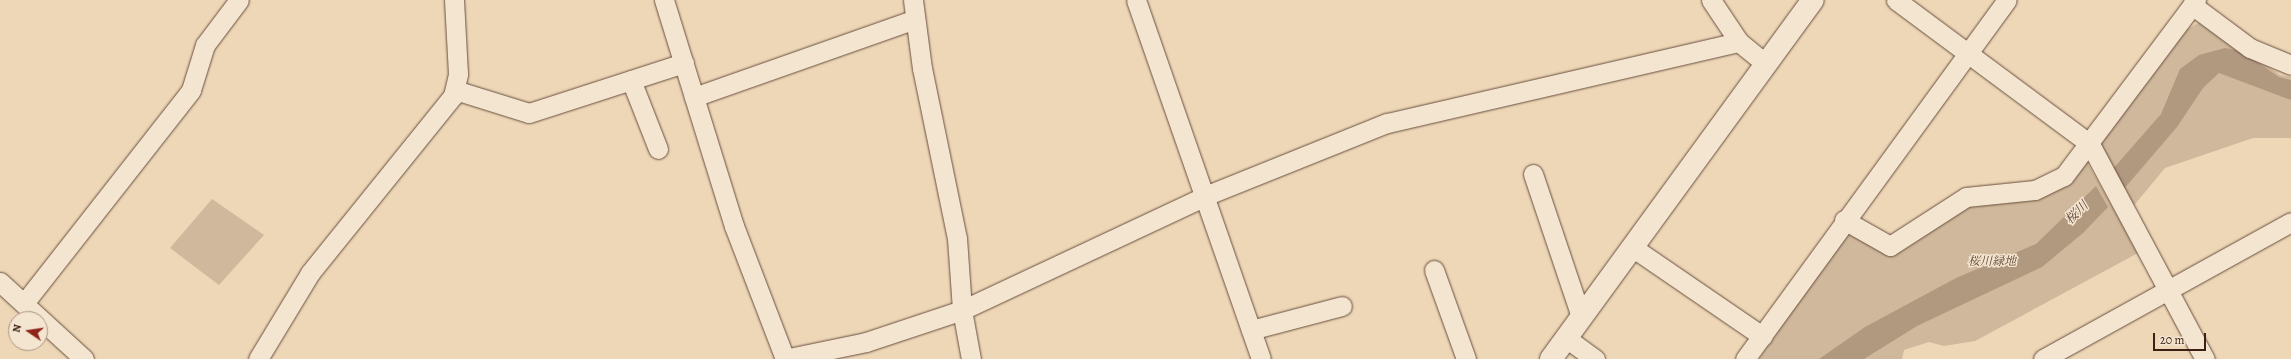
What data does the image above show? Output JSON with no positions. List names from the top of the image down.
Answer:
{
  "water": ["桜川"],
  "parks": ["桜川緑地"],
  "scale_bar": "20 m",
  "north": "left"
}
